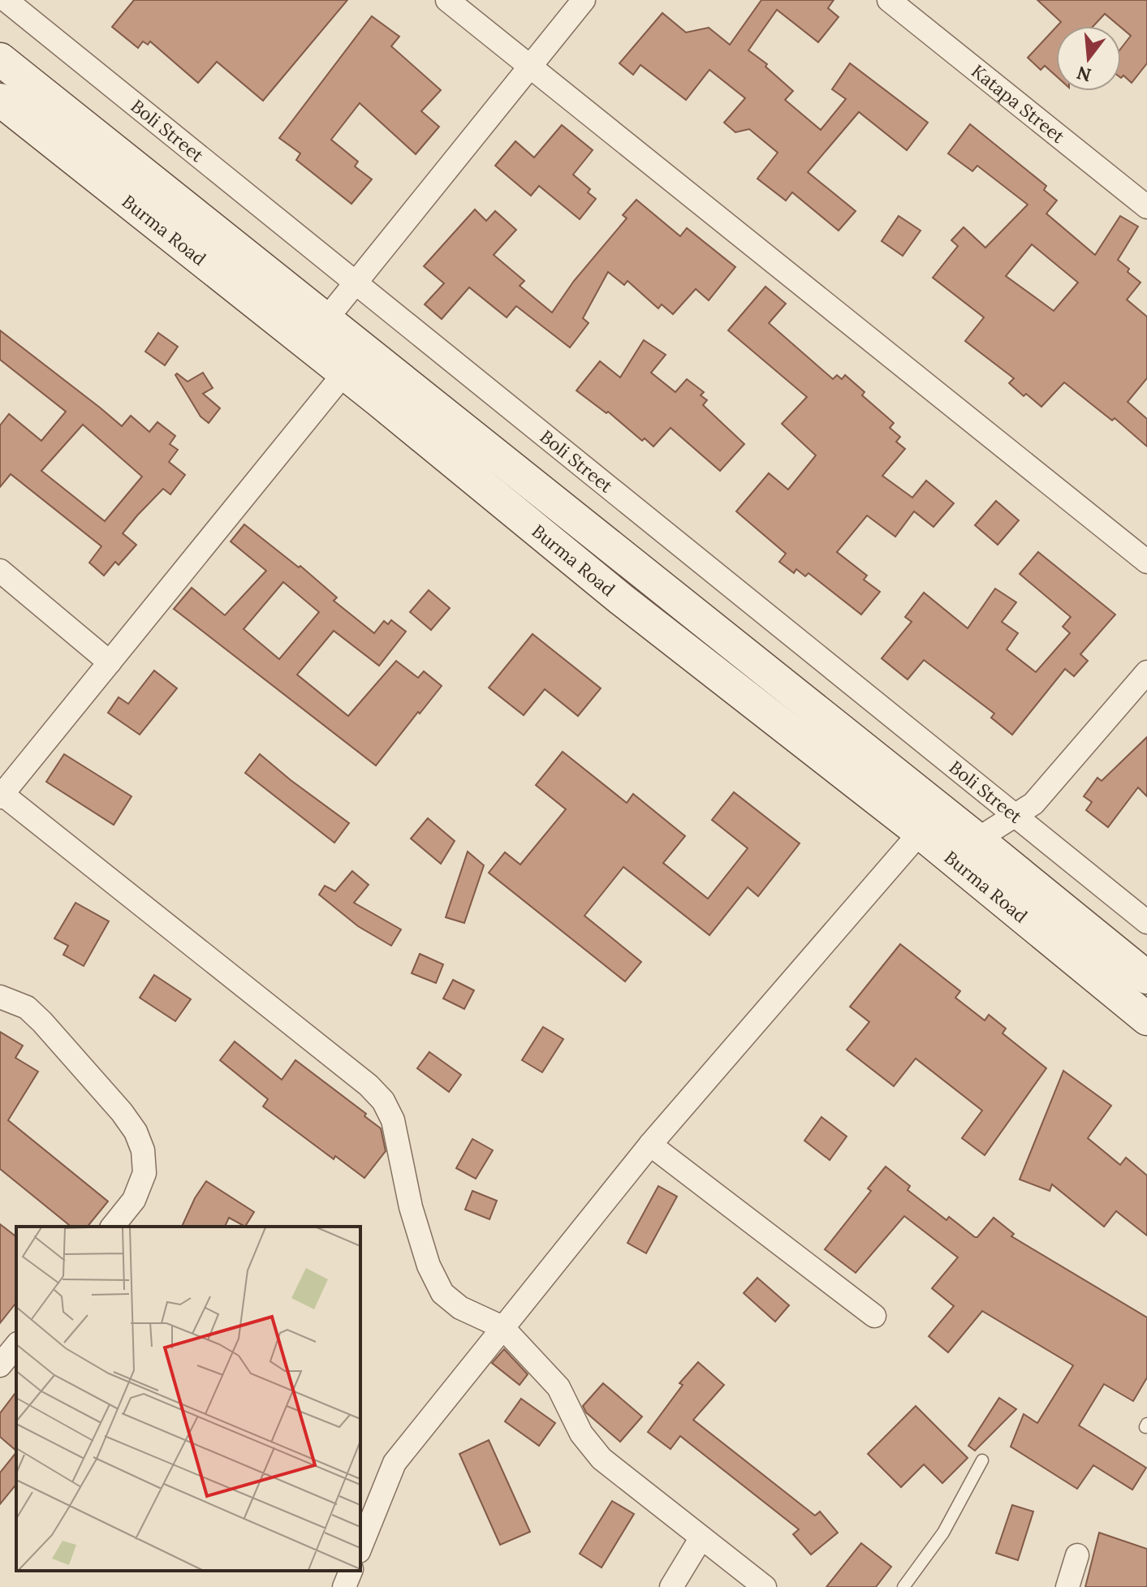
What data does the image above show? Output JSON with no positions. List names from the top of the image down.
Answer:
{
  "streets": {
    "main road": ["Burma Road"],
    "street": ["Katapa Street", "Boli Street"]
  },
  "north": "bottom"
}
